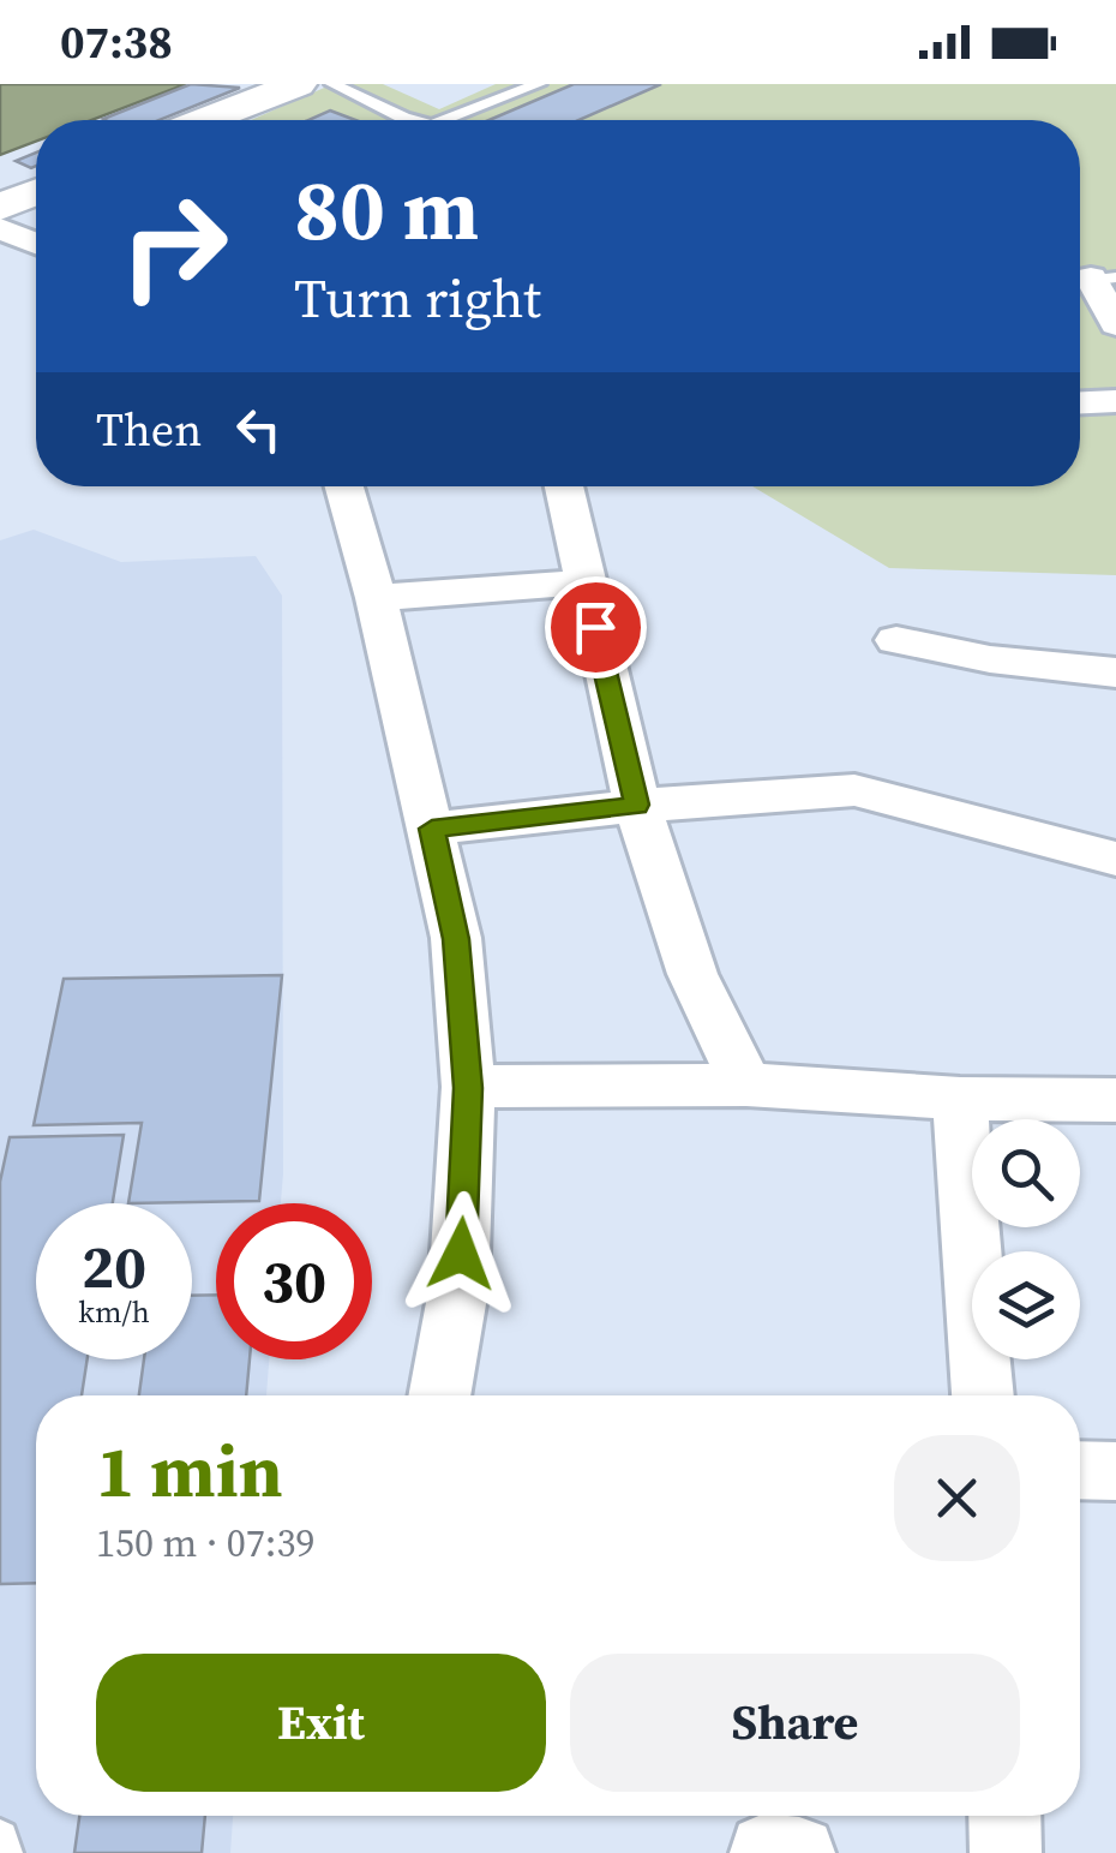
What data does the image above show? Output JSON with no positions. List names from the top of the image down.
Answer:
{
  "page": {
    "status": "07:38",
    "turn": ["80 m", "Turn right"],
    "then": "Then",
    "speed": "20 km/h",
    "limit": "30",
    "heading": ["1 min", "150 m · 07:39"],
    "buttons": ["Exit", "Share"]
  }
}
